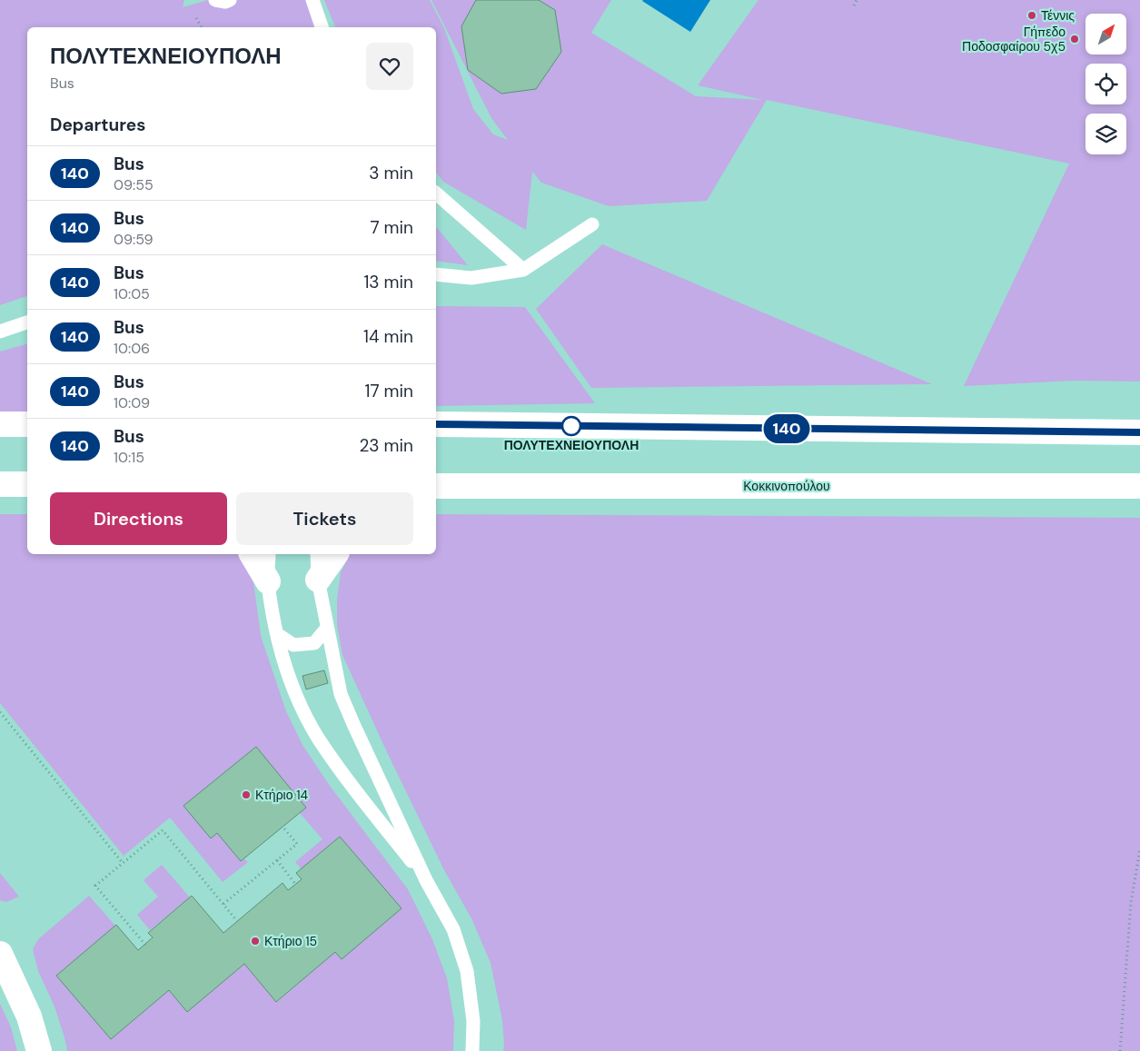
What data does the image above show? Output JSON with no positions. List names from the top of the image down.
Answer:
{
  "streets": {
    "main road": ["Κοκκινοπούλου"]
  },
  "places": [
    "Τέννις",
    "Γήπεδο Ποδοσφαίρου 5χ5",
    "ΠΟΛΥΤΕΧΝΕΙΟΥΠΟΛΗ",
    "Κτήριο 14",
    "Κτήριο 15"
  ],
  "lines": ["bus line 140"],
  "north": "top right",
  "page": {
    "on_map": "140",
    "heading": [
      ["ΠΟΛΥΤΕΧΝΕΙΟΥΠΟΛΗ", "Bus"],
      "Departures"
    ],
    "list": [
      {
        "mark": "140",
        "name": "Bus",
        "note": "09:55",
        "value": "3 min"
      },
      {
        "mark": "140",
        "name": "Bus",
        "note": "09:59",
        "value": "7 min"
      },
      {
        "mark": "140",
        "name": "Bus",
        "note": "10:05",
        "value": "13 min"
      },
      {
        "mark": "140",
        "name": "Bus",
        "note": "10:06",
        "value": "14 min"
      },
      {
        "mark": "140",
        "name": "Bus",
        "note": "10:09",
        "value": "17 min"
      },
      {
        "mark": "140",
        "name": "Bus",
        "note": "10:15",
        "value": "23 min"
      }
    ],
    "buttons": ["Directions", "Tickets"]
  }
}
